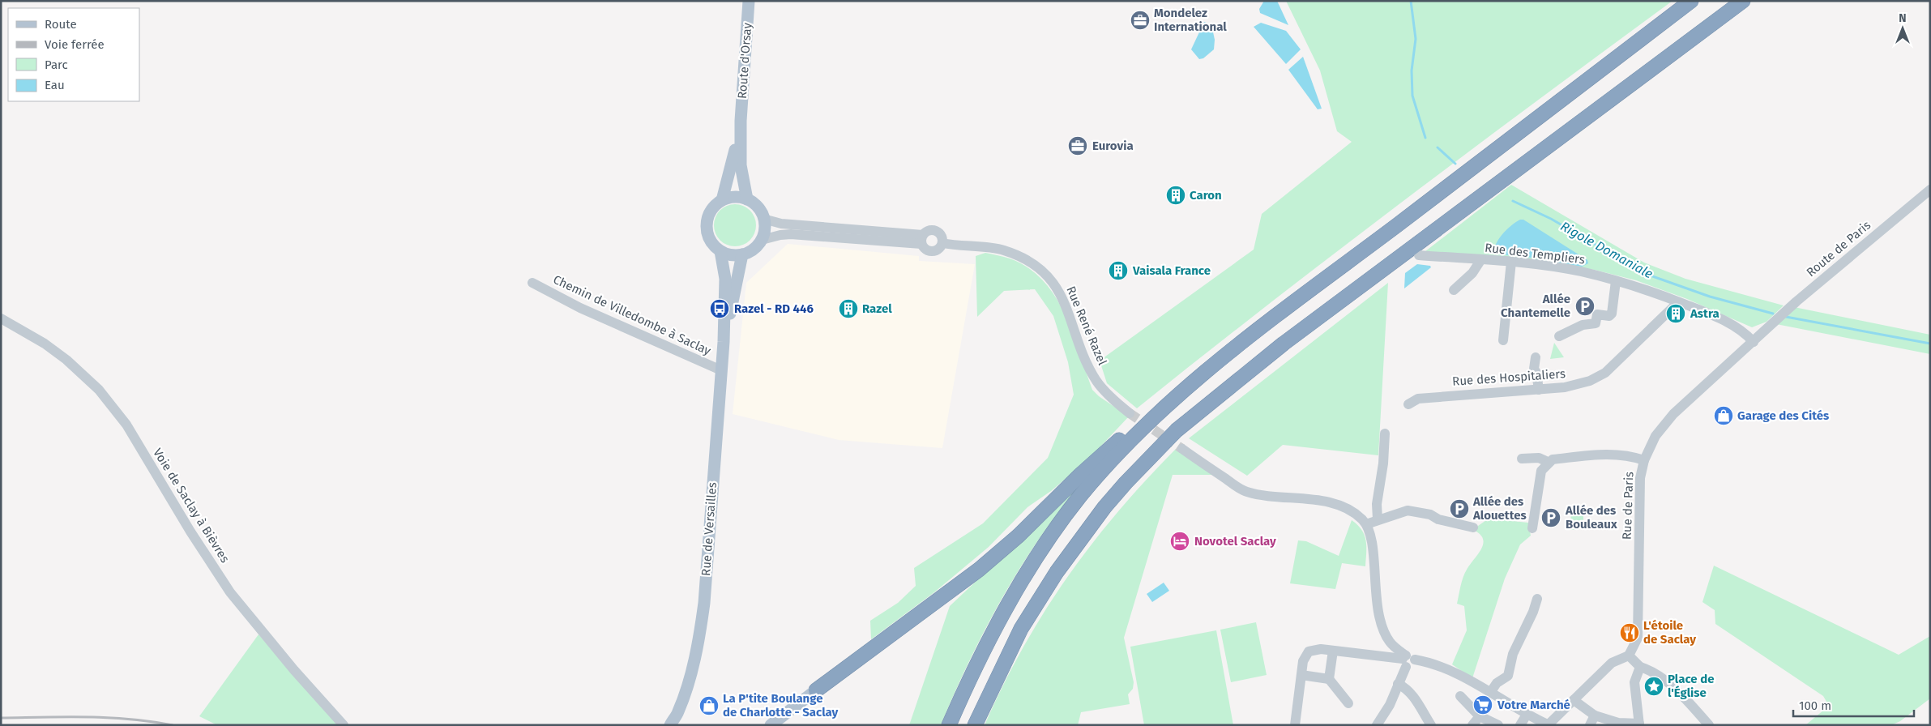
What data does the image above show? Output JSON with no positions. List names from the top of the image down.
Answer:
{
  "streets": {
    "main road": ["Route d'Orsay", "Rue de Versailles"],
    "street": [
      "Route de Paris",
      "Rue des Templiers",
      "Chemin de Villedombe à Saclay",
      "Rue René Razel",
      "Rue des Hospitaliers",
      "Voie de Saclay à Bièvres",
      "Rue de Paris"
    ]
  },
  "crossings": [
    ["Route d'Orsay", "Rue René Razel"],
    ["Route d'Orsay", "Rue de Versailles"],
    ["Route de Paris", "Rue de Paris"],
    ["Rue des Templiers", "Rue des Hospitaliers"],
    ["Rue des Templiers", "Rue de Paris"],
    ["Chemin de Villedombe à Saclay", "Rue de Versailles"],
    ["Rue René Razel", "Rue de Versailles"]
  ],
  "water": ["Rigole Domaniale"],
  "places": {
    "office": ["Mondelez International", "Eurovia"],
    "building": [
      "Caron",
      "Vaisala France",
      "Razel",
      "Astra"
    ],
    "parking": ["Allée Chantemelle", "Allée des Alouettes", "Allée des Bouleaux"],
    "bus stop": ["Razel - RD 446"],
    "shop": ["Garage des Cités", "La P'tite Boulange de Charlotte - Saclay"],
    "hotel": ["Novotel Saclay"],
    "restaurant": ["L'étoile de Saclay"],
    "place": ["Place de l'Église"],
    "supermarket": ["Votre Marché"]
  },
  "legend": [
    "Route",
    "Voie ferrée",
    "Parc",
    "Eau"
  ],
  "scale_bar": "100 m",
  "north": "top"
}
